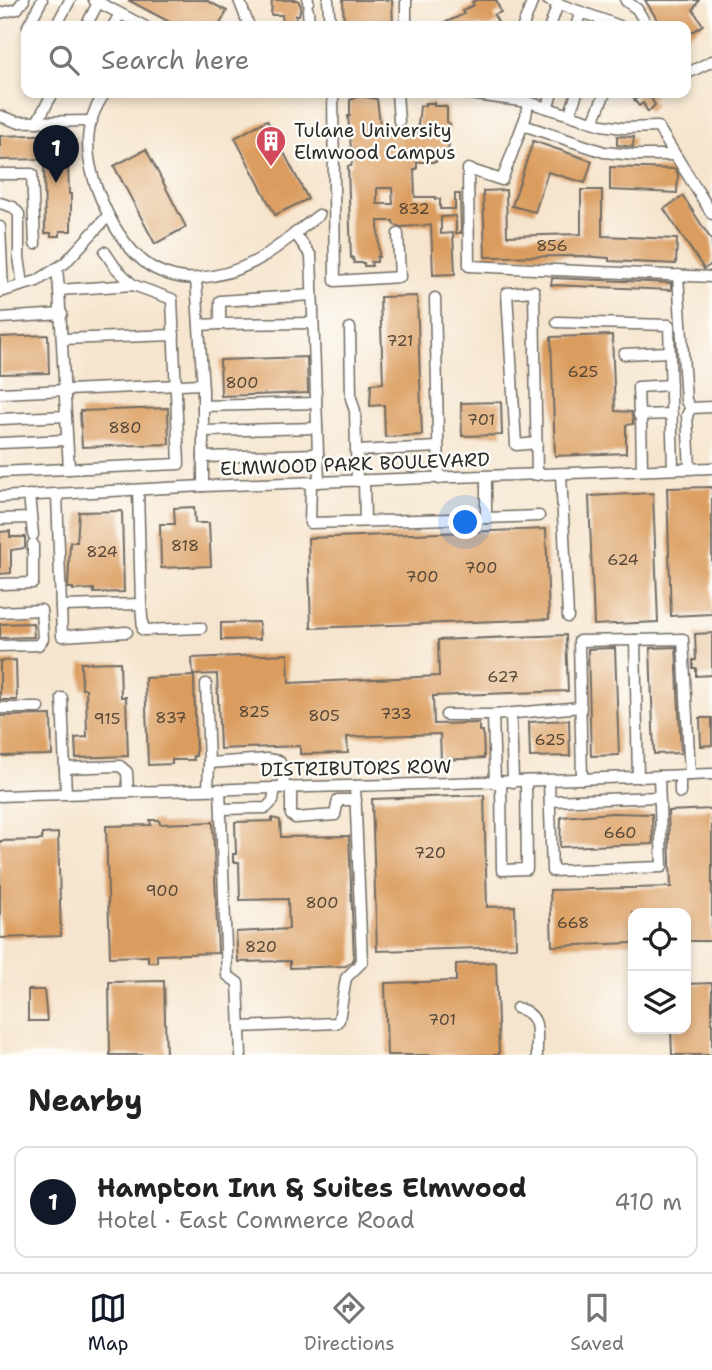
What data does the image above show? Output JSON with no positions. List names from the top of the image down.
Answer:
{
  "streets": {
    "street": ["ELMWOOD PARK BOULEVARD", "DISTRIBUTORS ROW"]
  },
  "places": {
    "building": ["Tulane University Elmwood Campus"]
  },
  "house_numbers": [
    "832",
    "856",
    "721",
    "625",
    "800",
    "701",
    "880",
    "818",
    "824",
    "624",
    "700",
    "700",
    "627",
    "825",
    "733",
    "805",
    "837",
    "915",
    "625",
    "660",
    "720",
    "900",
    "800",
    "668",
    "820",
    "701"
  ],
  "page": {
    "search": "Search here",
    "pins": "1",
    "heading": "Nearby",
    "list": [
      {
        "mark": "1",
        "name": "Hampton Inn & Suites Elmwood",
        "note": "Hotel · East Commerce Road",
        "value": "410 m"
      }
    ],
    "nav": ["Map", "Directions", "Saved"]
  }
}
